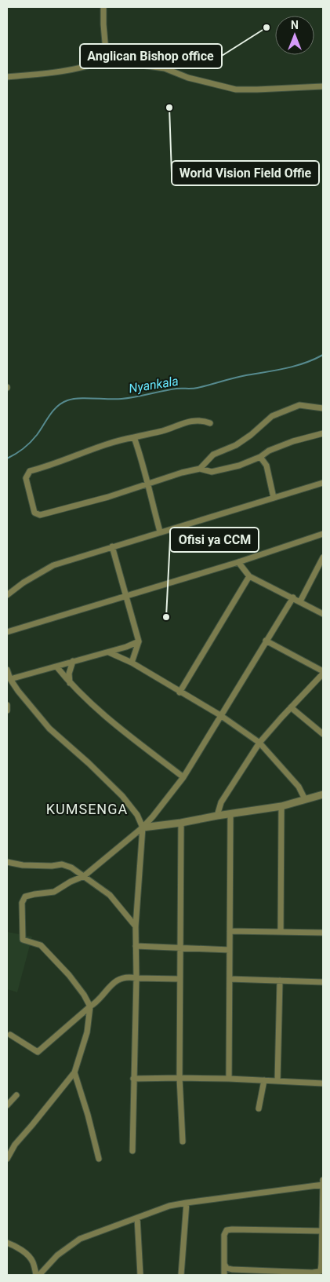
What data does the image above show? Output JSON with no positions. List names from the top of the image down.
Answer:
{
  "districts": ["KUMSENGA"],
  "water": ["Nyankala"],
  "places": ["Anglican Bishop office", "World Vision Field Offie", "Ofisi ya CCM"],
  "north": "top"
}
